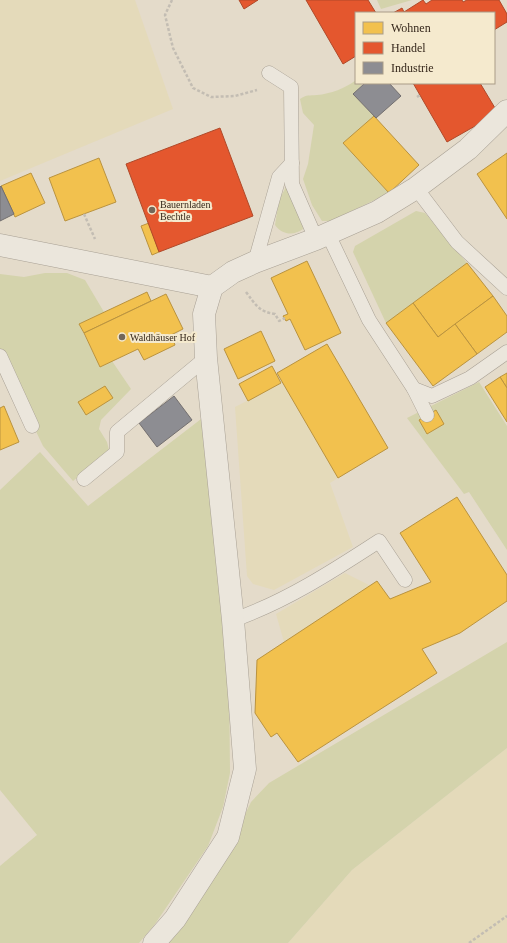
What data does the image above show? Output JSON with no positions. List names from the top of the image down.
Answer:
{
  "places": ["Bauernladen Bechtle", "Waldhäuser Hof"],
  "legend": ["Wohnen", "Handel", "Industrie"]
}
